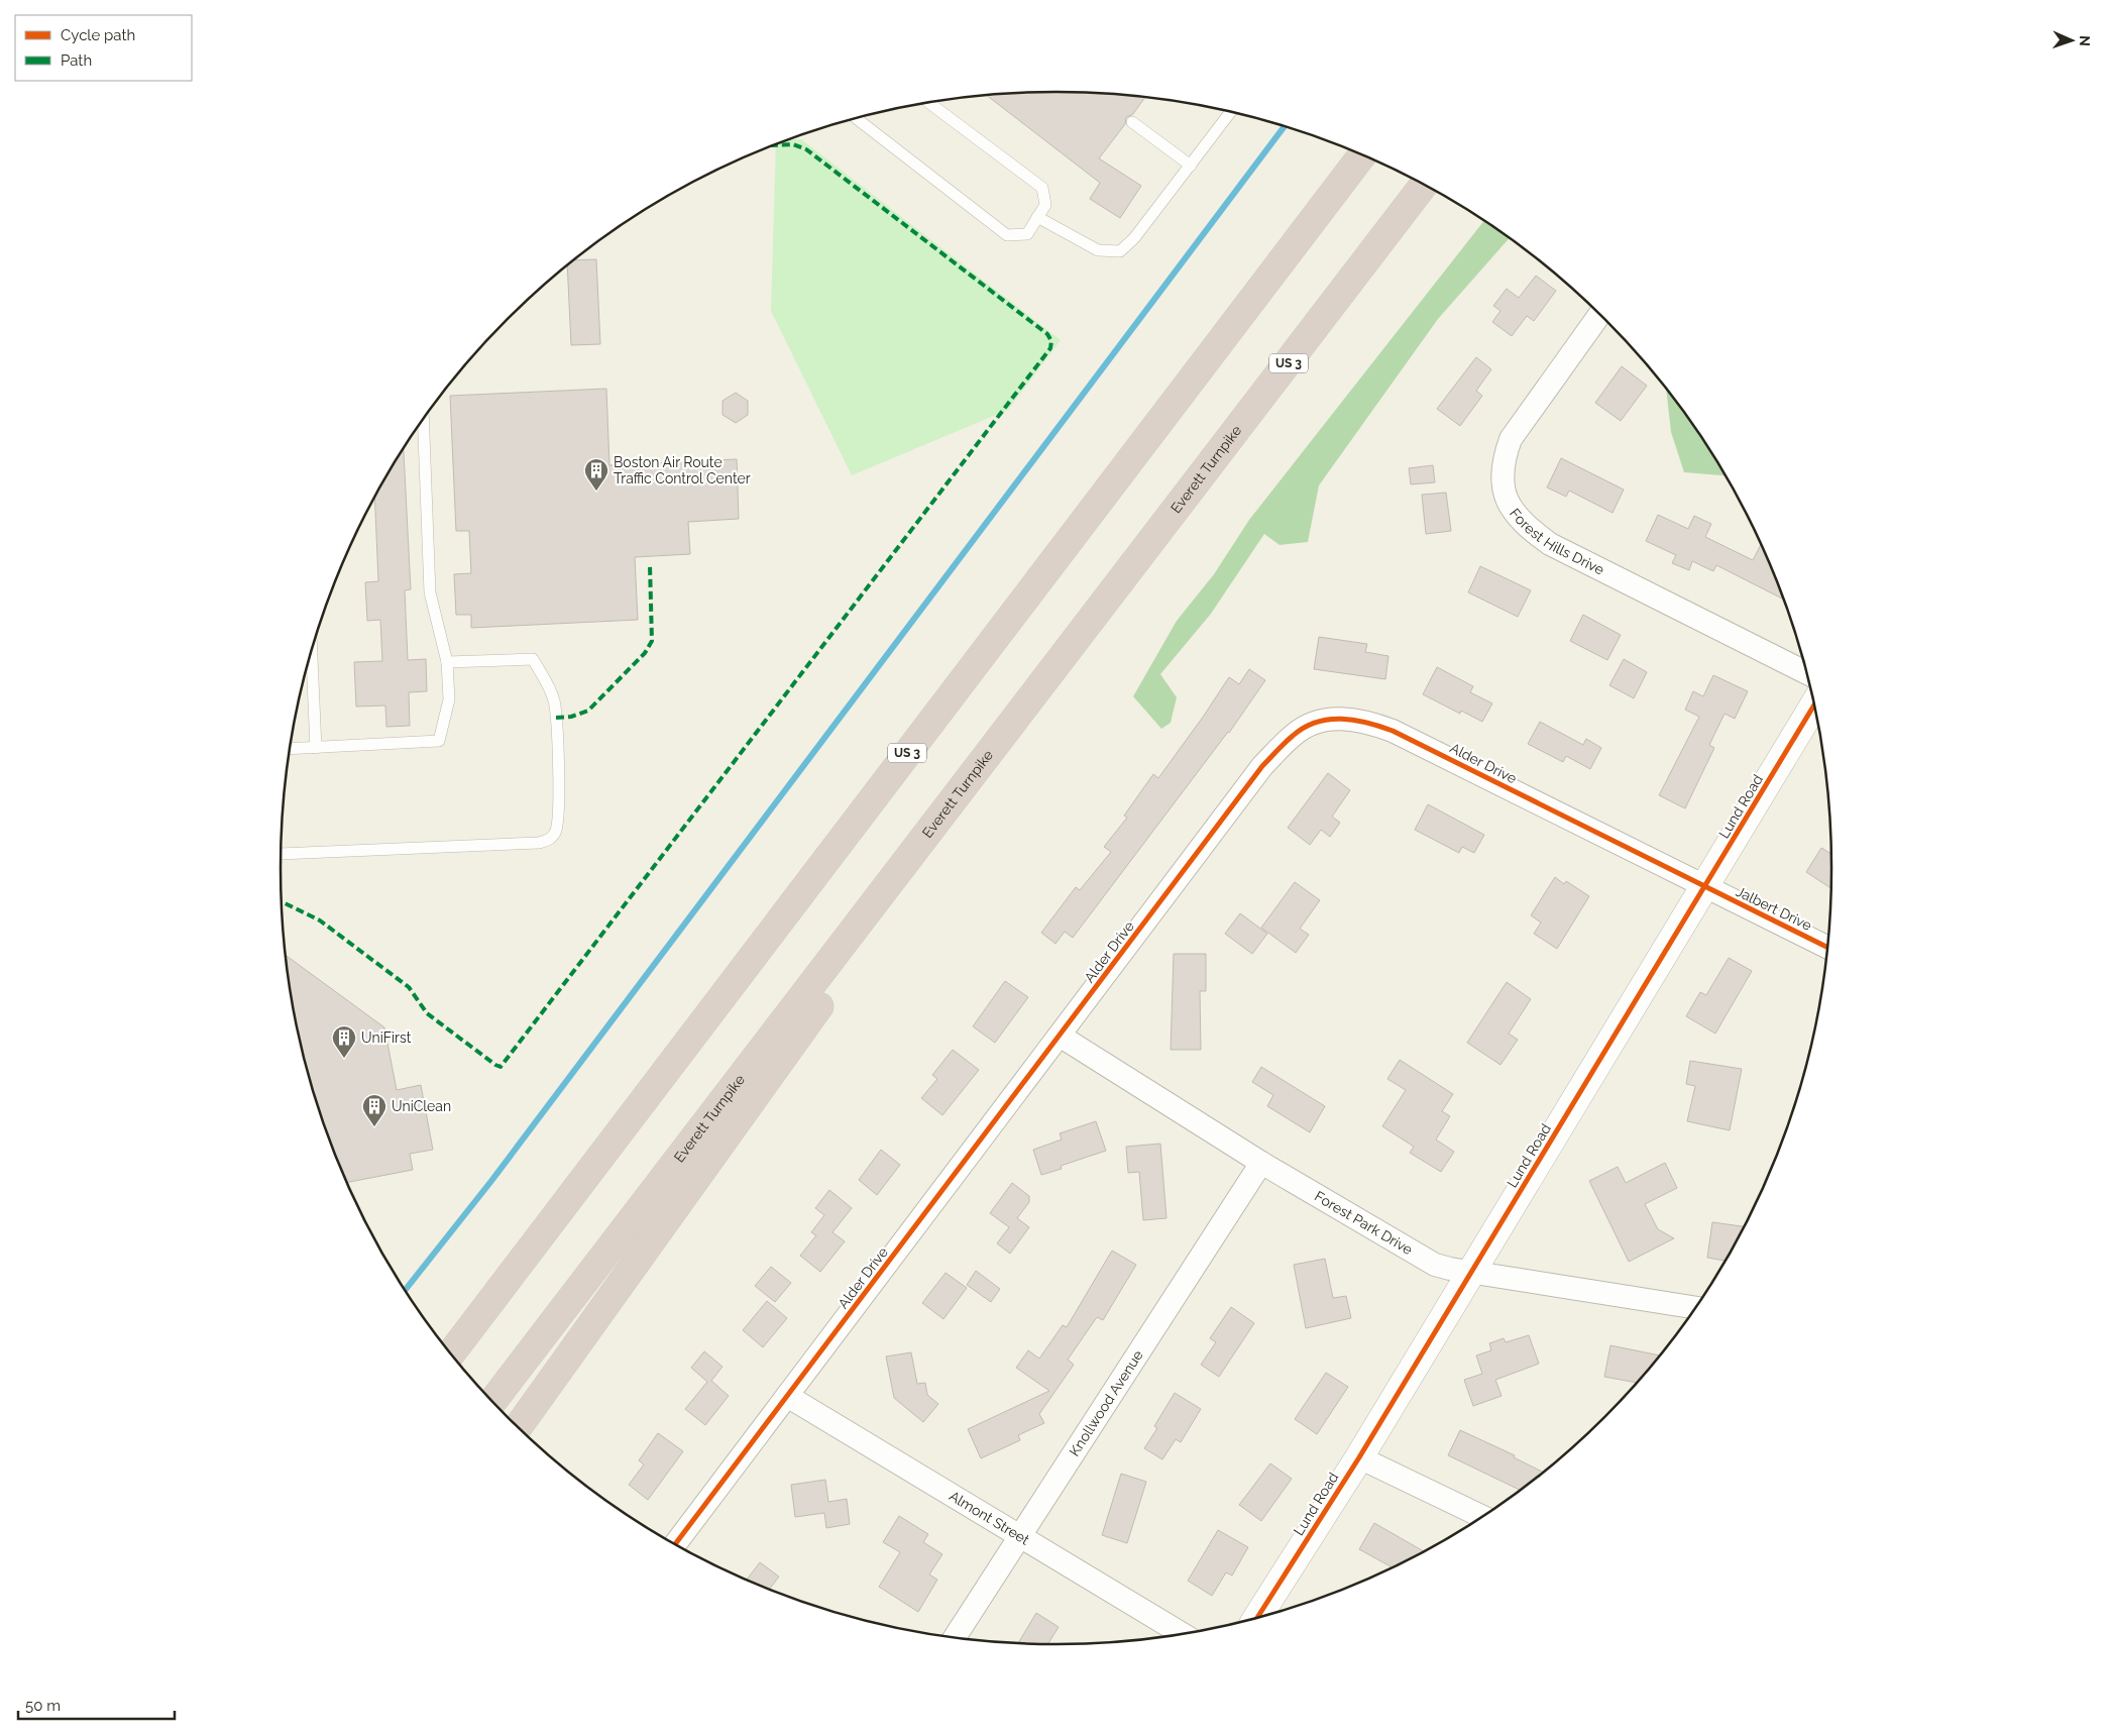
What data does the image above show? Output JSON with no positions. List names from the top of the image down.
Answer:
{
  "streets": {
    "highway": ["US 3", "Everett Turnpike"],
    "street": [
      "Forest Hills Drive",
      "Alder Drive",
      "Lund Road",
      "Jalbert Drive",
      "Forest Park Drive",
      "Knollwood Avenue",
      "Almont Street"
    ]
  },
  "crossings": [
    ["Alder Drive", "Lund Road"],
    ["Alder Drive", "Jalbert Drive"],
    ["Alder Drive", "Forest Park Drive"],
    ["Alder Drive", "Almont Street"],
    ["Lund Road", "Jalbert Drive"],
    ["Lund Road", "Forest Park Drive"],
    ["Forest Park Drive", "Knollwood Avenue"],
    ["Knollwood Avenue", "Almont Street"]
  ],
  "places": {
    "building": ["Boston Air Route Traffic Control Center", "UniFirst", "UniClean"]
  },
  "legend": ["Cycle path", "Path"],
  "scale_bar": "50 m",
  "north": "right"
}
